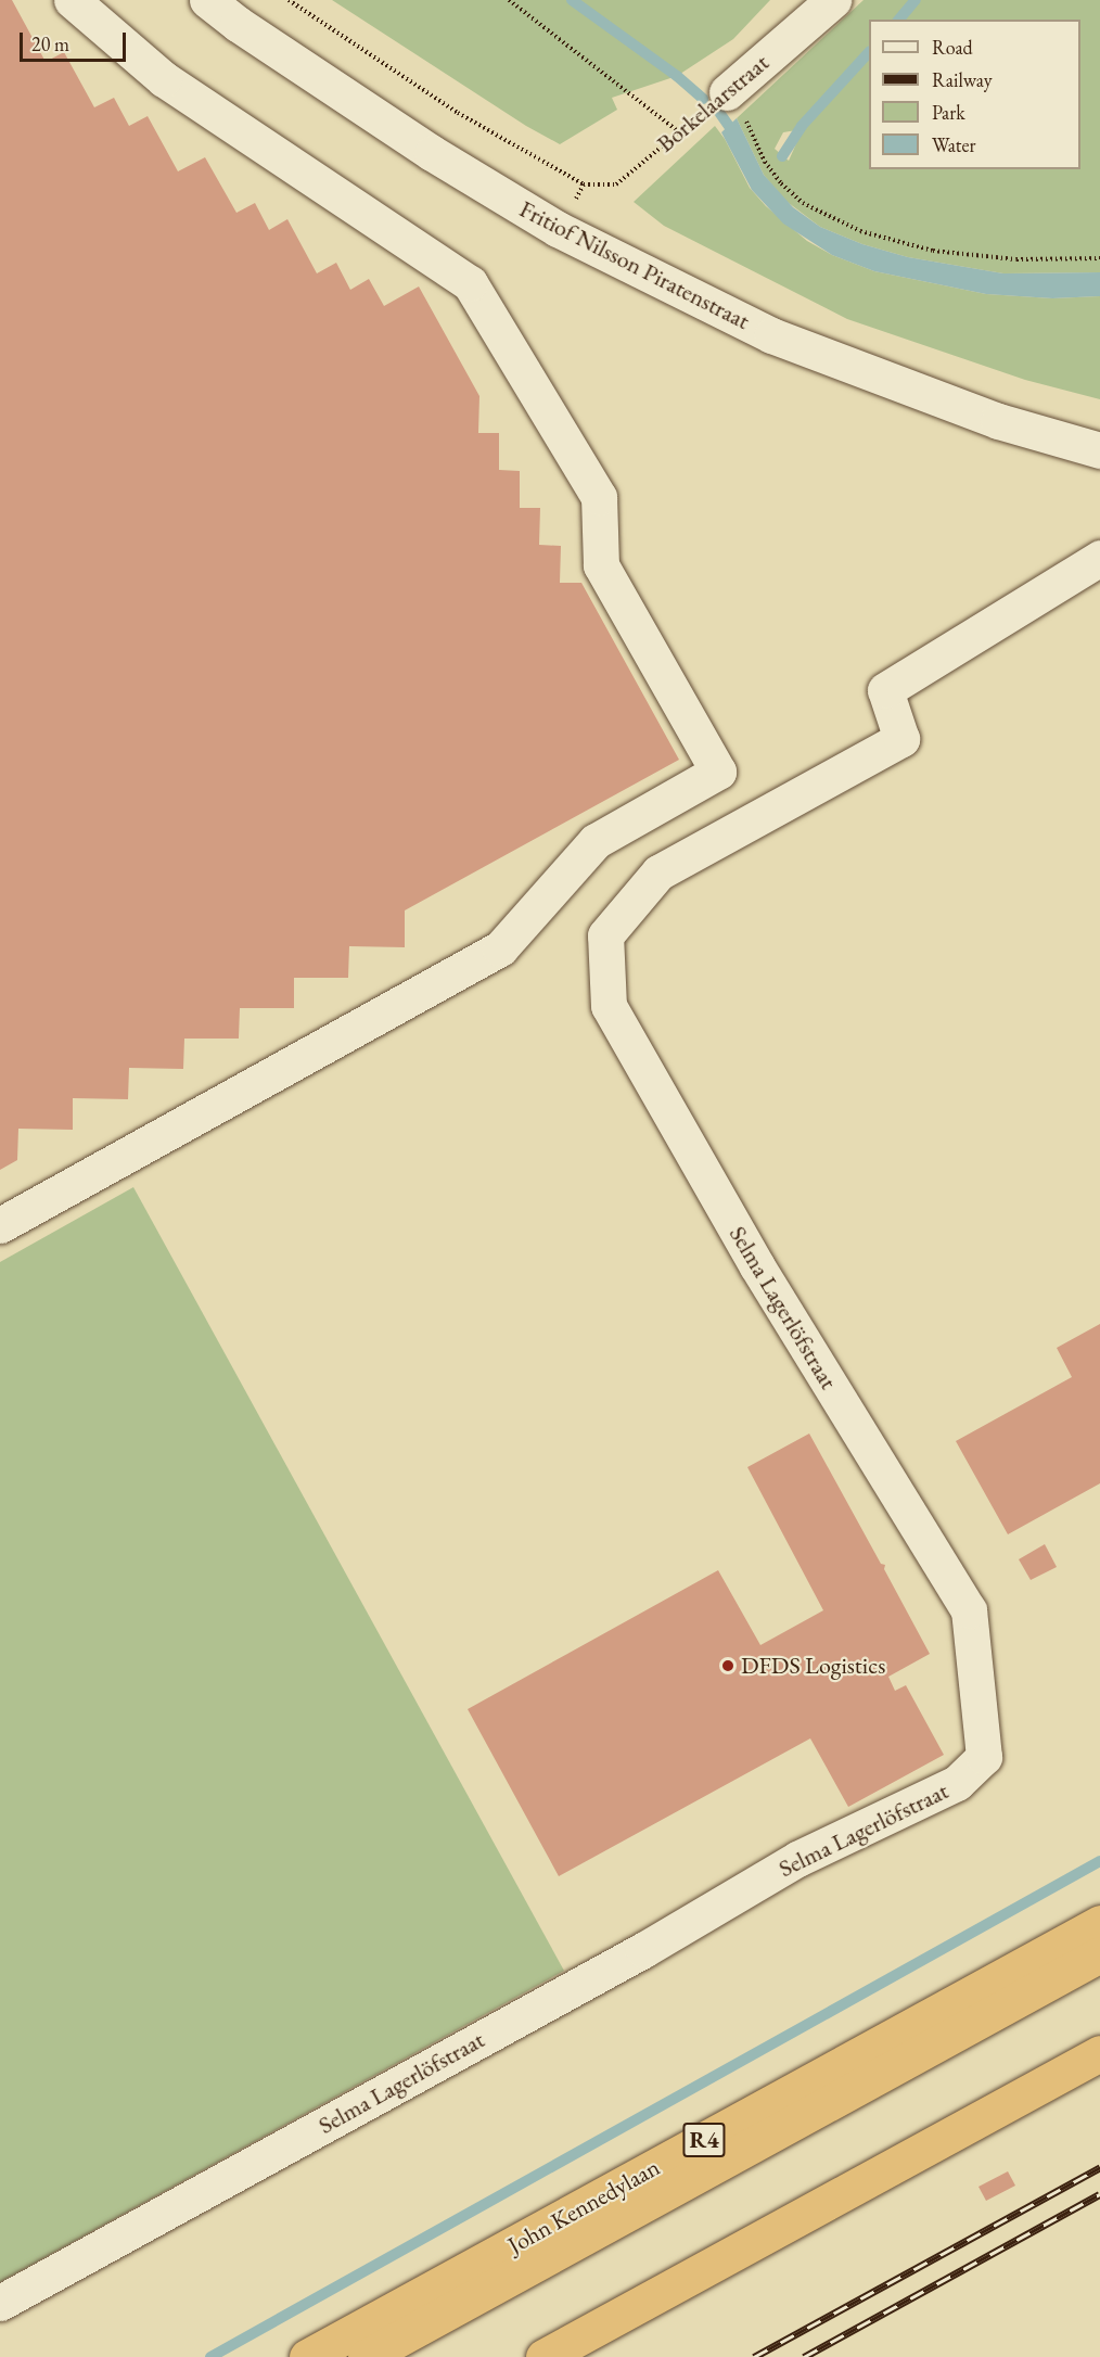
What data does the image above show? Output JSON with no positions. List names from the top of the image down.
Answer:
{
  "streets": {
    "highway": ["R4", "John Kennedylaan"],
    "street": ["Borkelaarstraat", "Fritiof Nilsson Piratenstraat", "Selma Lagerlöfstraat"]
  },
  "places": ["DFDS Logistics"],
  "legend": [
    "Road",
    "Railway",
    "Park",
    "Water"
  ],
  "scale_bar": "20 m"
}
